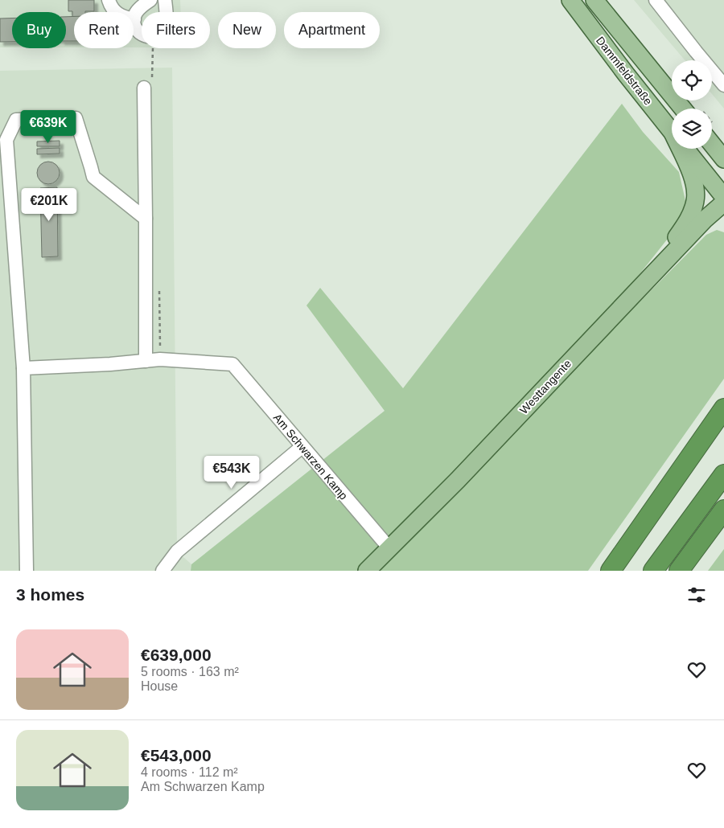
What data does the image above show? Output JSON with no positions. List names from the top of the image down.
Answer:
{
  "streets": {
    "main road": ["Dammfeldstraße", "Westtangente"],
    "street": ["Am Schwarzen Kamp"]
  },
  "crossings": [
    ["Westtangente", "Am Schwarzen Kamp"]
  ],
  "page": {
    "chip": [
      "Buy",
      "Rent",
      "Filters",
      "New",
      "Apartment"
    ],
    "price": ["€639K", "€201K", "€543K"],
    "heading": "3 homes",
    "list": [
      {
        "name": "€639,000",
        "note": "5 rooms · 163 m² · House"
      },
      {
        "name": "€543,000",
        "note": "4 rooms · 112 m² · Am Schwarzen Kamp"
      }
    ]
  }
}
